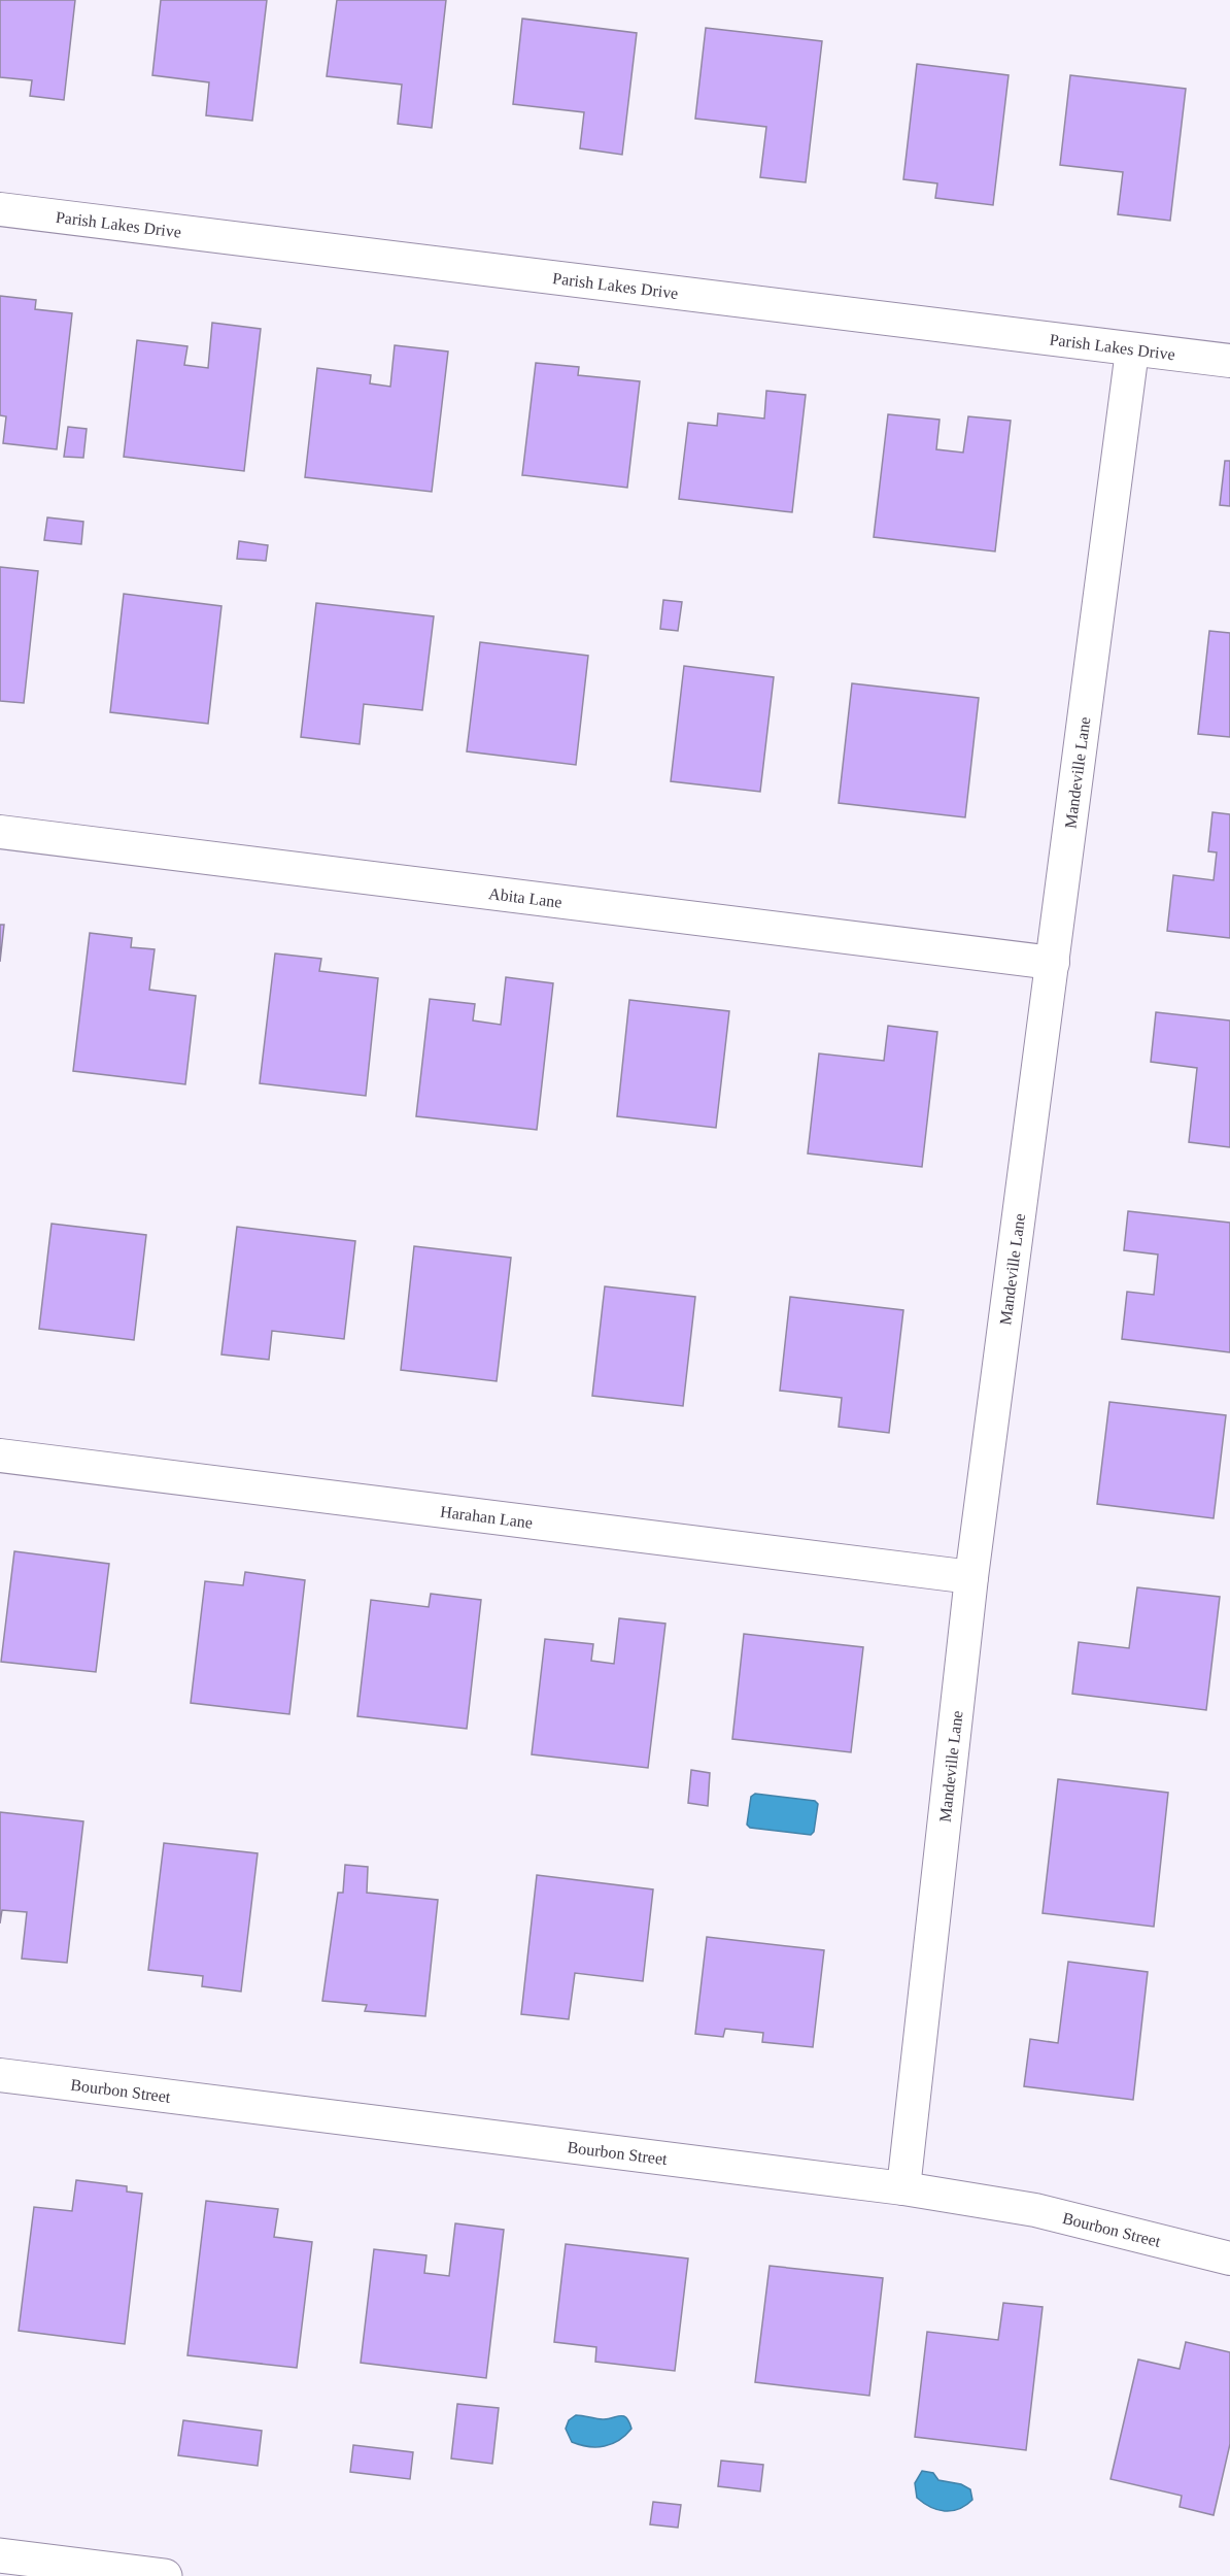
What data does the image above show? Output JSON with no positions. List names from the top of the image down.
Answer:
{
  "streets": {
    "street": [
      "Parish Lakes Drive",
      "Mandeville Lane",
      "Abita Lane",
      "Harahan Lane",
      "Bourbon Street"
    ]
  },
  "crossings": [
    ["Parish Lakes Drive", "Mandeville Lane"],
    ["Mandeville Lane", "Abita Lane"],
    ["Mandeville Lane", "Harahan Lane"],
    ["Mandeville Lane", "Bourbon Street"]
  ]
}
